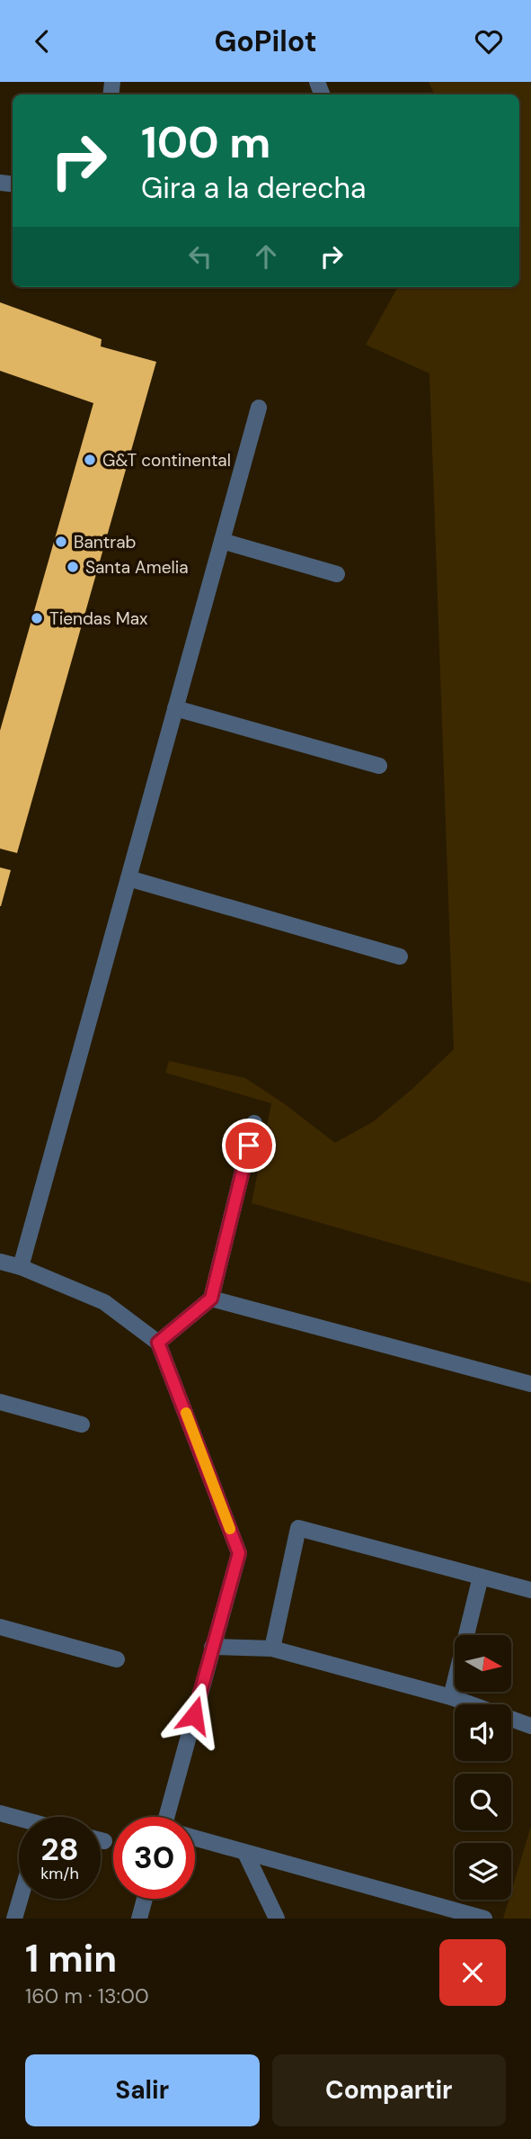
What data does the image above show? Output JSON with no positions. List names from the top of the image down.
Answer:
{
  "places": [
    "G&T continental",
    "Bantrab",
    "Santa Amelia",
    "Tiendas Max"
  ],
  "north": "right",
  "page": {
    "header": "GoPilot",
    "turn": ["100 m", "Gira a la derecha"],
    "speed": "28 km/h",
    "limit": "30",
    "heading": ["1 min", "160 m · 13:00"],
    "buttons": ["Salir", "Compartir"]
  }
}
